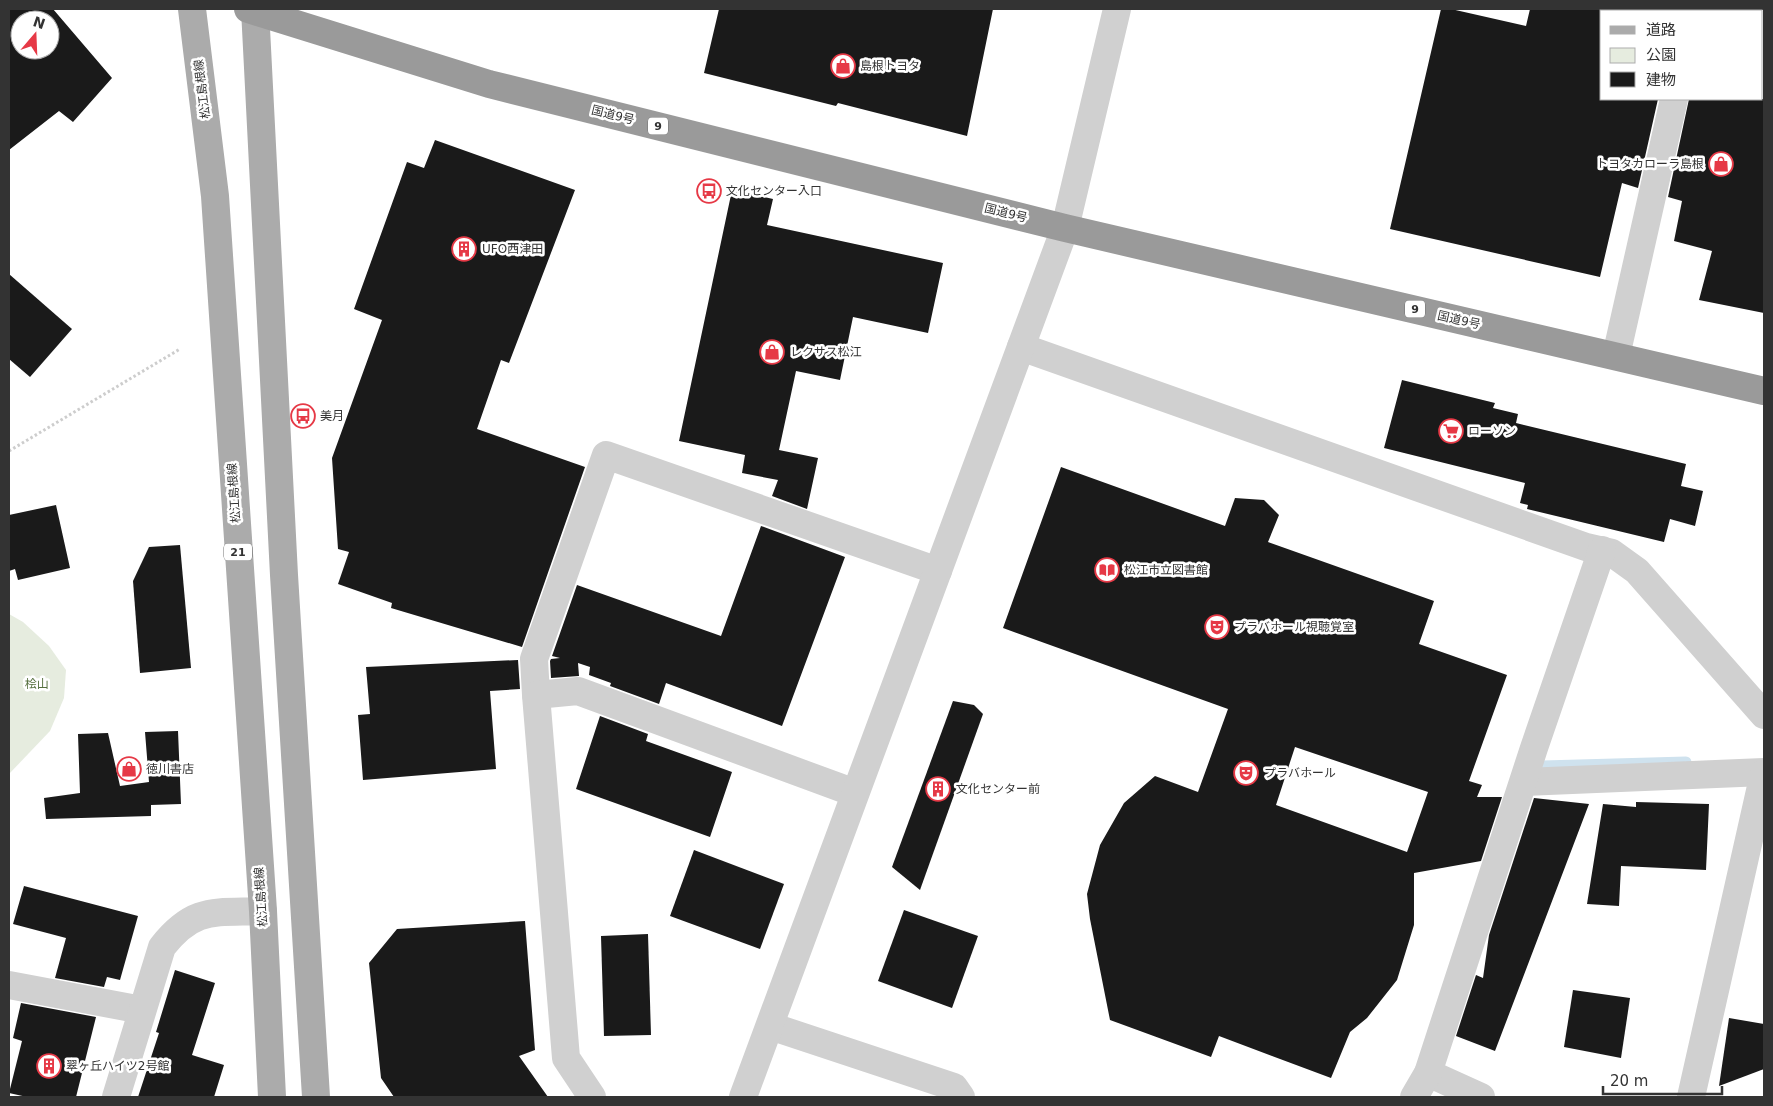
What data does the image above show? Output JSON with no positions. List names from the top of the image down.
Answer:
{
  "streets": {
    "highway": ["国道9号", "9"],
    "main road": ["松江島根線", "21"]
  },
  "parks": ["桧山"],
  "places": {
    "shop": [
      "島根トヨタ",
      "トヨタカローラ島根",
      "レクサス松江",
      "徳川書店"
    ],
    "bus stop": ["文化センター入口", "美月"],
    "building": ["UFO西津田", "文化センター前", "翠ヶ丘ハイツ2号館"],
    "supermarket": ["ローソン"],
    "library": ["松江市立図書館"],
    "theatre": ["プラバホール視聴覚室", "プラバホール"]
  },
  "legend": ["道路", "公園", "建物"],
  "scale_bar": "20 m",
  "north": "top"
}
